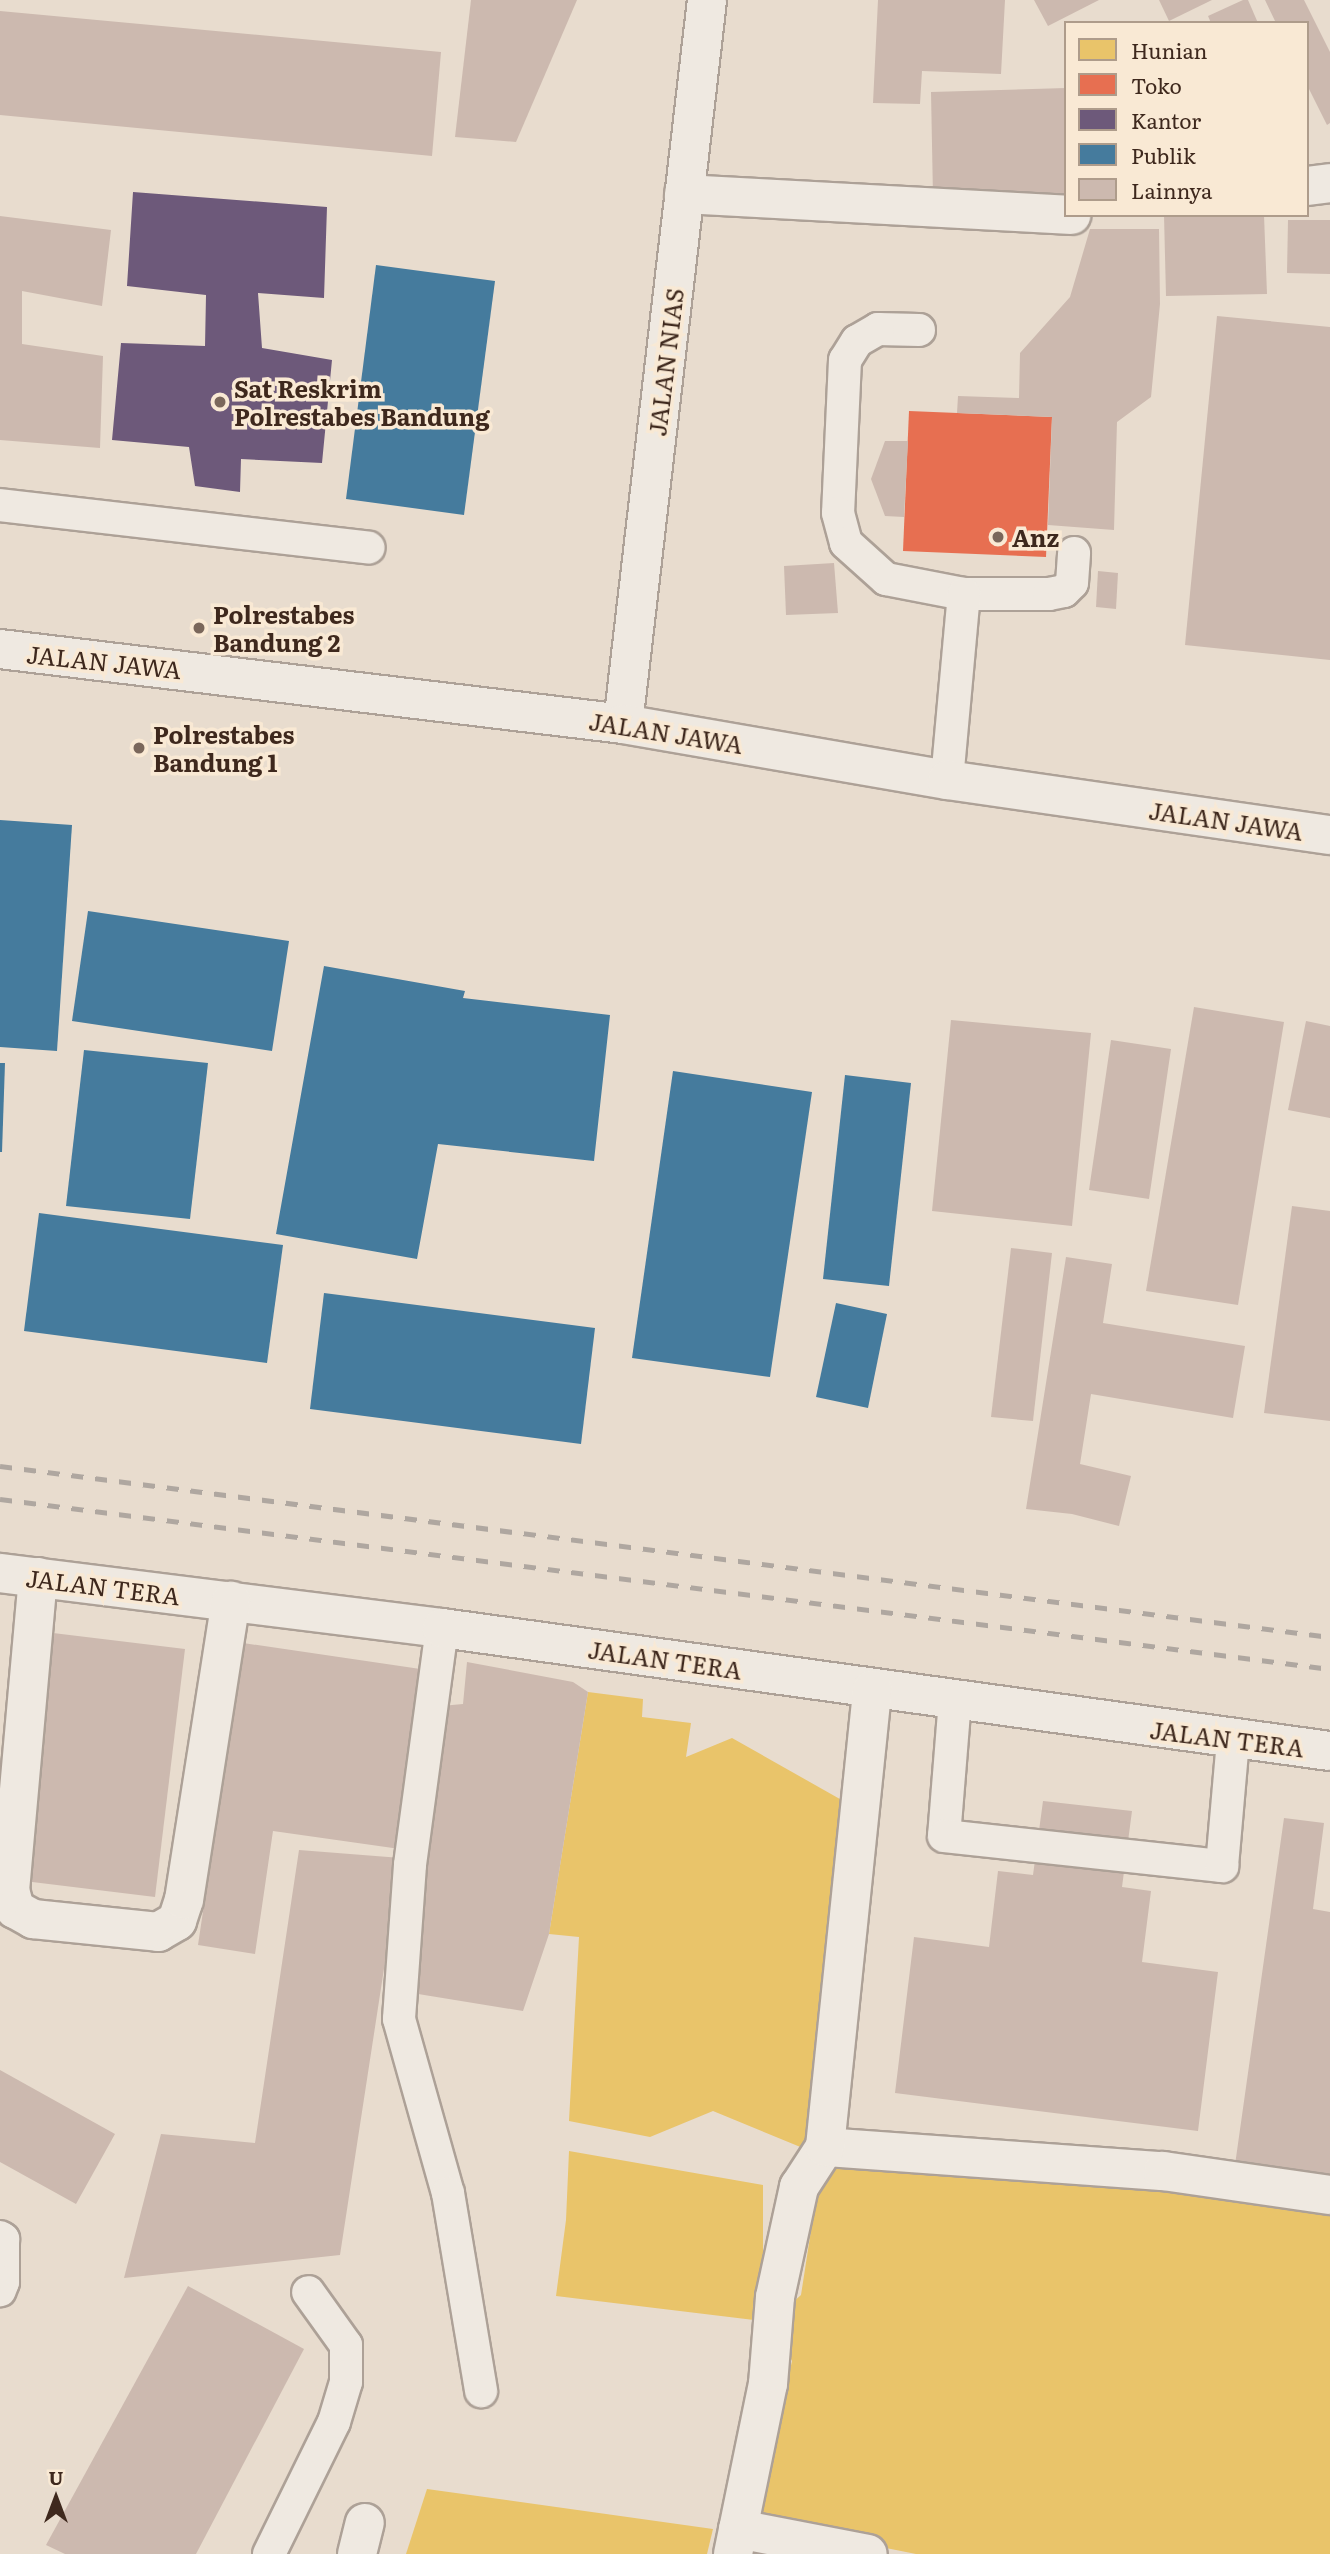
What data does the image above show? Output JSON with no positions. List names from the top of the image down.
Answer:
{
  "streets": {
    "street": ["JALAN NIAS", "JALAN JAWA", "JALAN TERA"]
  },
  "crossings": [
    ["JALAN NIAS", "JALAN JAWA"]
  ],
  "places": [
    "Sat Reskrim Polrestabes Bandung",
    "Anz",
    "Polrestabes Bandung 2",
    "Polrestabes Bandung 1"
  ],
  "legend": [
    "Hunian",
    "Toko",
    "Kantor",
    "Publik",
    "Lainnya"
  ],
  "north": "top"
}
